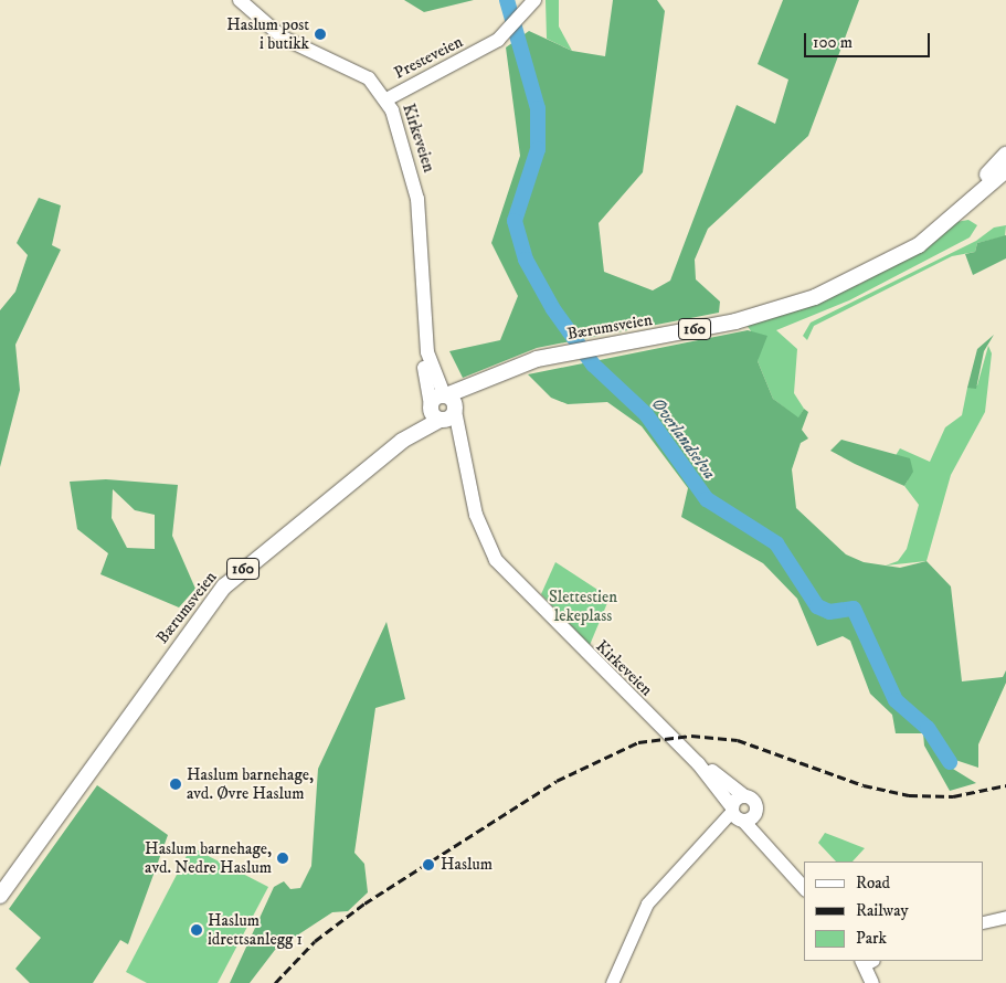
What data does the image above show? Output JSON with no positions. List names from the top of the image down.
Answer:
{
  "streets": {
    "main road": [
      "Presteveien",
      "Kirkeveien",
      "Bærumsveien",
      "160"
    ]
  },
  "crossings": [
    ["Presteveien", "Kirkeveien"],
    ["Kirkeveien", "Bærumsveien"],
    ["Kirkeveien", "160"],
    ["Bærumsveien", "160"]
  ],
  "water": ["Øverlandselva"],
  "parks": ["Slettestien lekeplass"],
  "places": [
    "Haslum post i butikk",
    "Haslum barnehage, avd. Øvre Haslum",
    "Haslum barnehage, avd. Nedre Haslum",
    "Haslum",
    "Haslum idrettsanlegg 1"
  ],
  "legend": ["Road", "Railway", "Park"],
  "scale_bar": "100 m"
}
